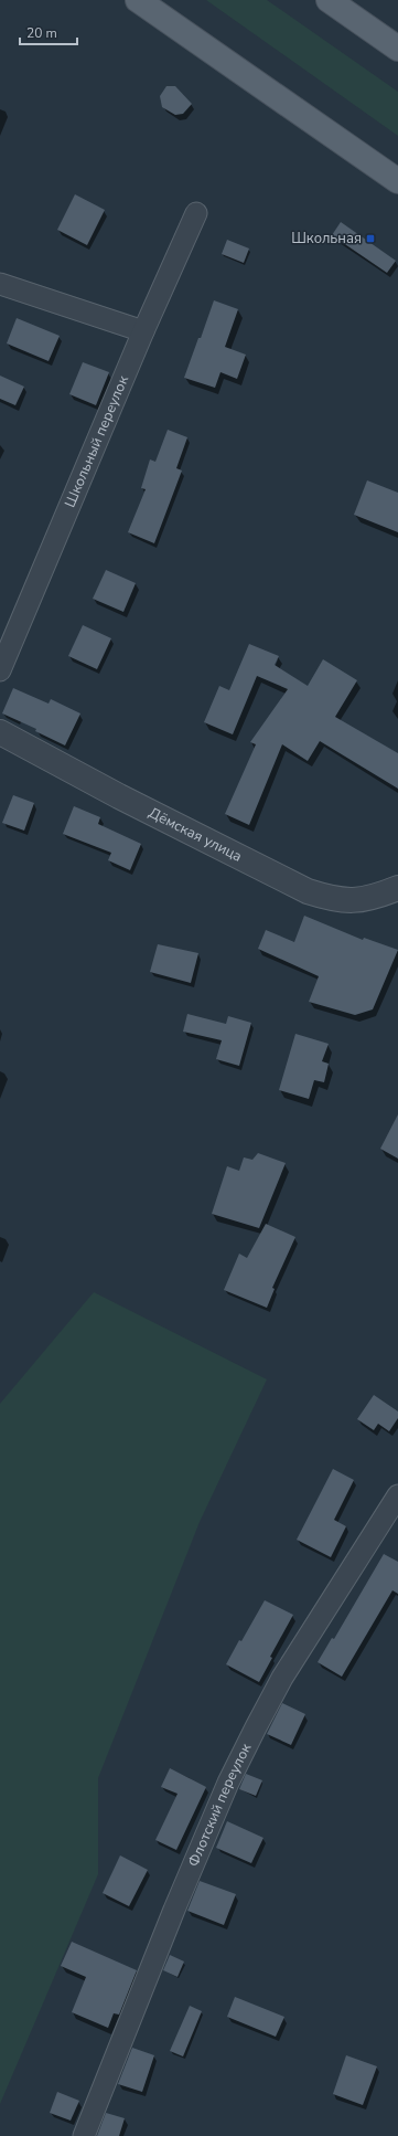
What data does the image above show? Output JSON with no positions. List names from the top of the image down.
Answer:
{
  "streets": {
    "street": ["Школьный переулок", "Дёмская улица", "Флотский переулок"]
  },
  "places": {
    "transit": ["Школьная"]
  },
  "scale_bar": "20 m"
}
